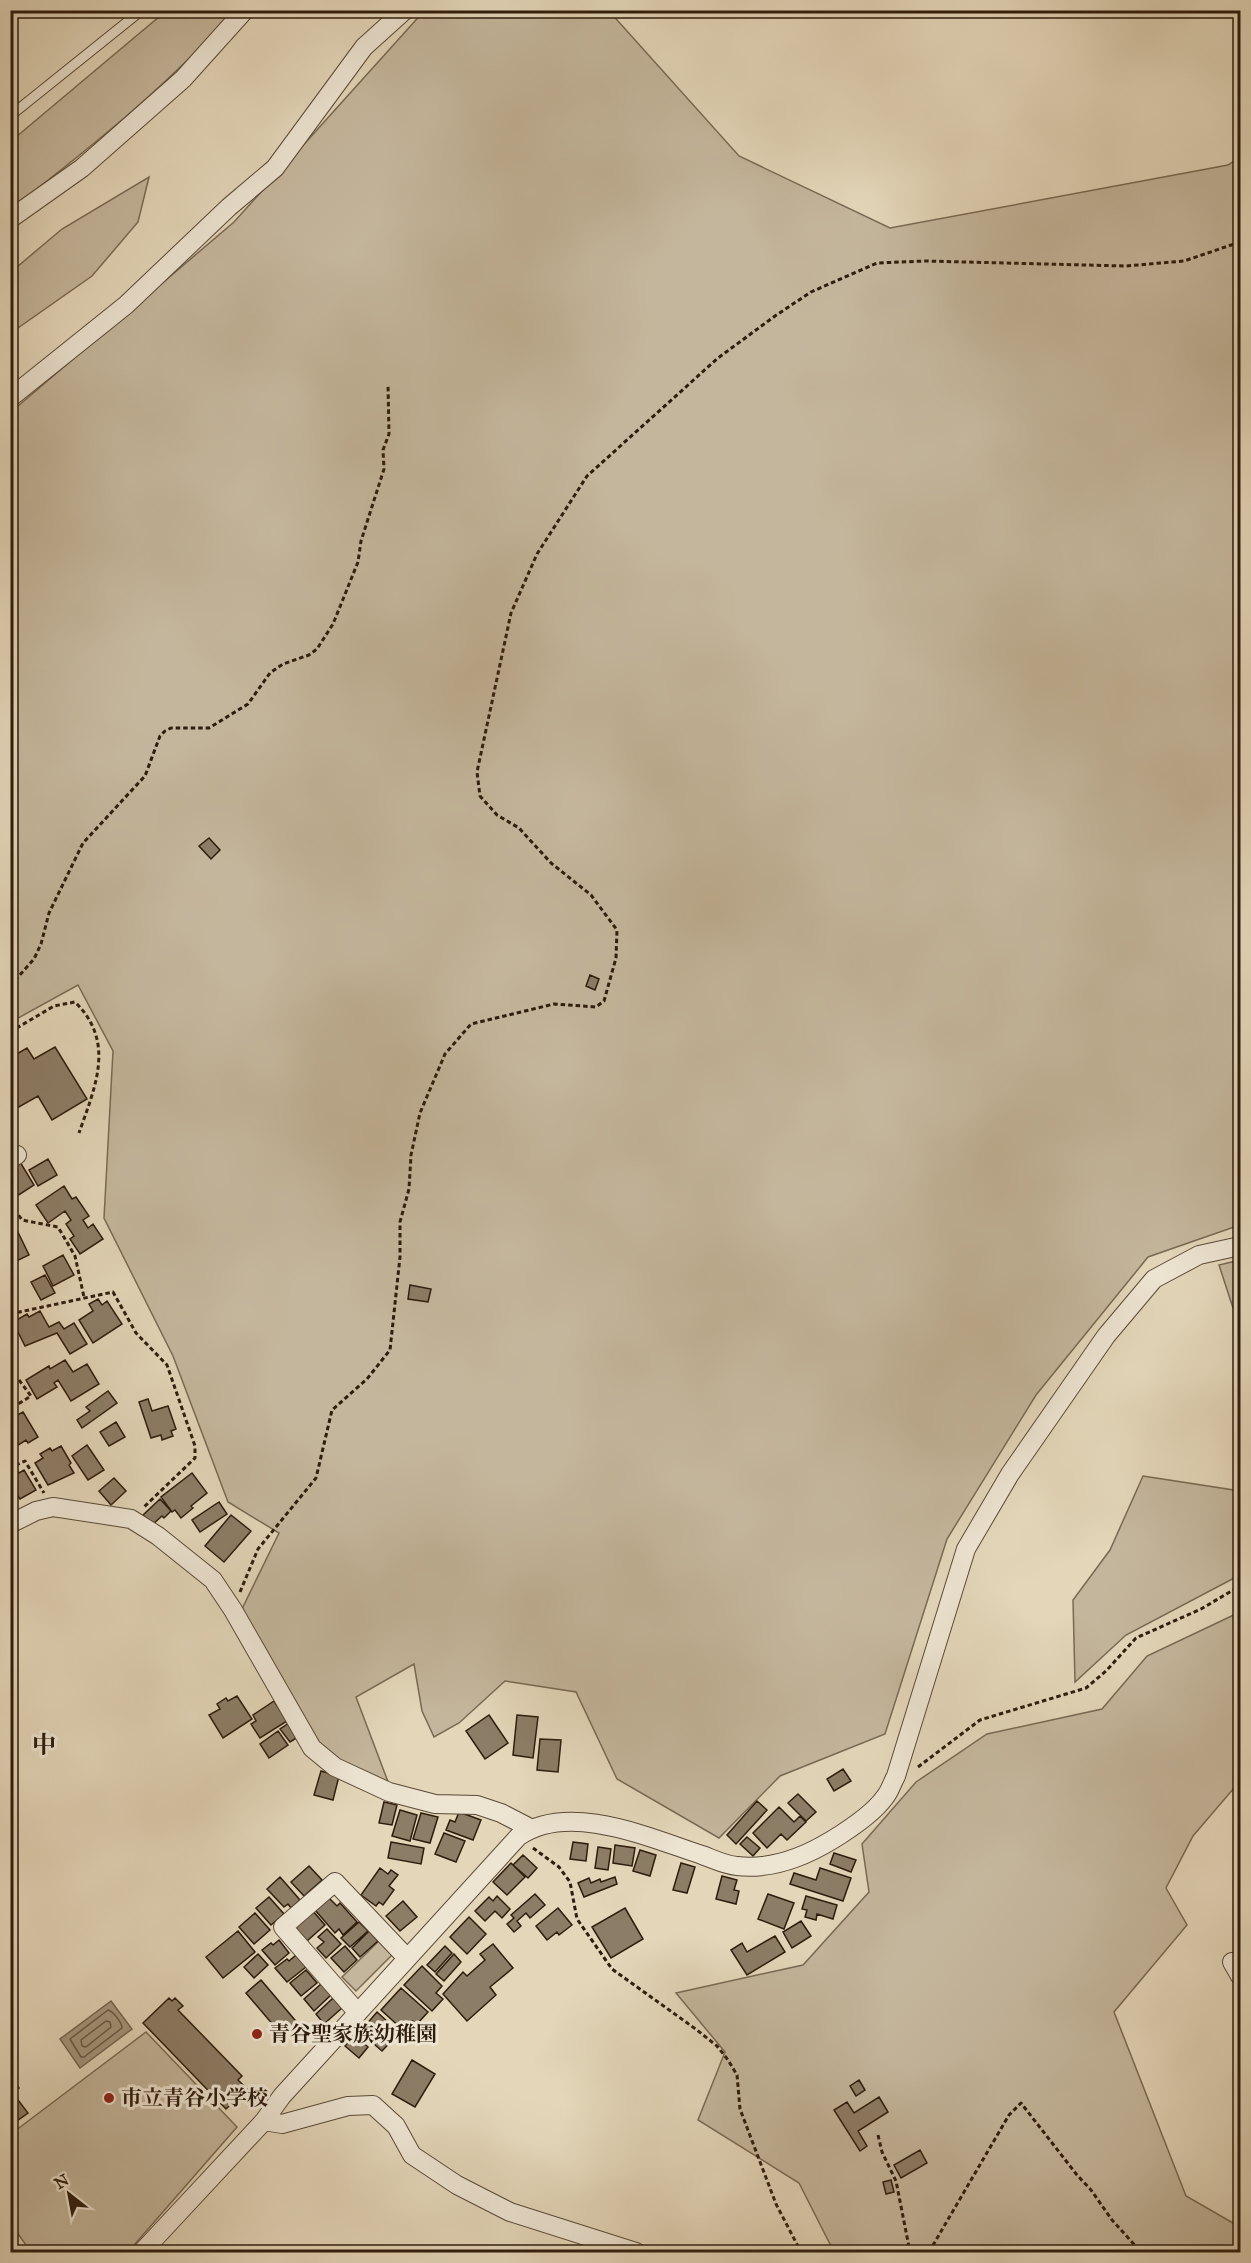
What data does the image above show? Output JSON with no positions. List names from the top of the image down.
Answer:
{
  "districts": ["中"],
  "places": ["青谷聖家族幼稚園", "市立青谷小学校"],
  "north": "top left"
}
